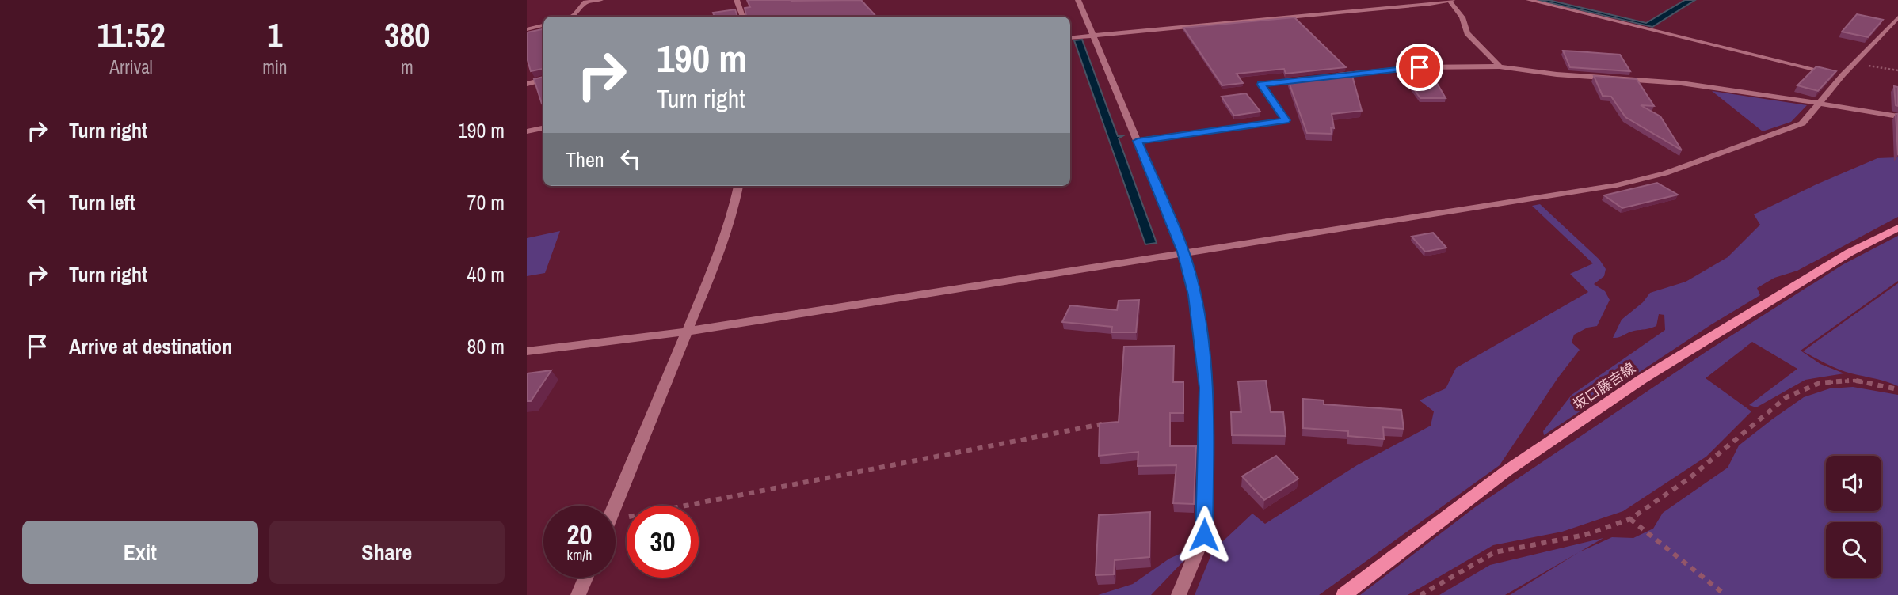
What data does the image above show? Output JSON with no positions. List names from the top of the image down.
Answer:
{
  "streets": {
    "main road": ["坂口藤吉線"]
  },
  "page": {
    "eta": [
      "11:52",
      "Arrival",
      "1",
      "min",
      "380",
      "m"
    ],
    "turn": ["190 m", "Turn right"],
    "list": [
      {
        "name": "Turn right",
        "value": "190 m"
      },
      {
        "name": "Turn left",
        "value": "70 m"
      },
      {
        "name": "Turn right",
        "value": "40 m"
      },
      {
        "name": "Arrive at destination",
        "value": "80 m"
      }
    ],
    "then": "Then",
    "speed": "20 km/h",
    "limit": "30",
    "buttons": ["Exit", "Share"]
  }
}
